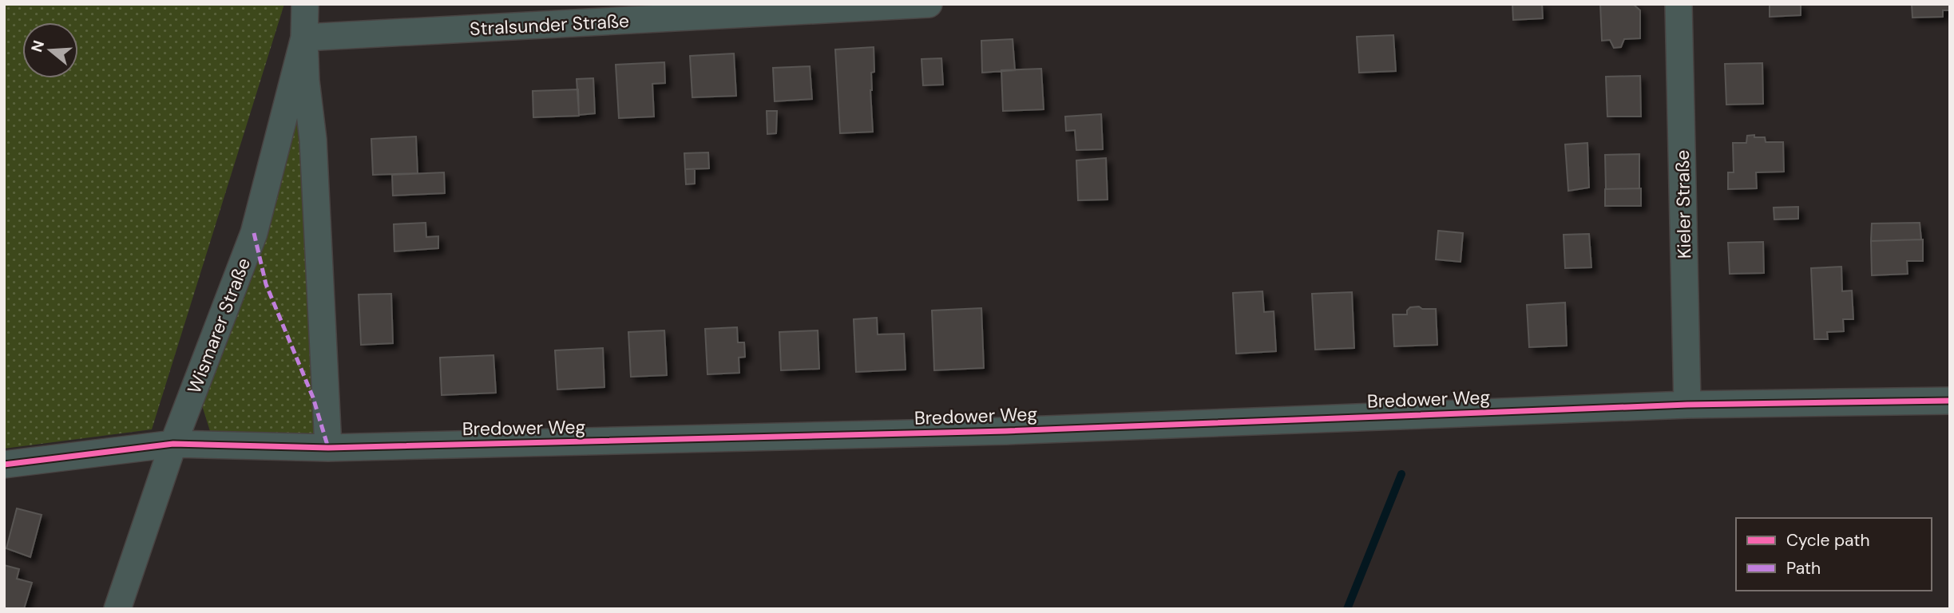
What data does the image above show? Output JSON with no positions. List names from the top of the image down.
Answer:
{
  "streets": {
    "street": [
      "Stralsunder Straße",
      "Kieler Straße",
      "Wismarer Straße",
      "Bredower Weg"
    ]
  },
  "crossings": [
    ["Stralsunder Straße", "Wismarer Straße"],
    ["Kieler Straße", "Bredower Weg"],
    ["Wismarer Straße", "Bredower Weg"]
  ],
  "legend": ["Cycle path", "Path"],
  "north": "left"
}
